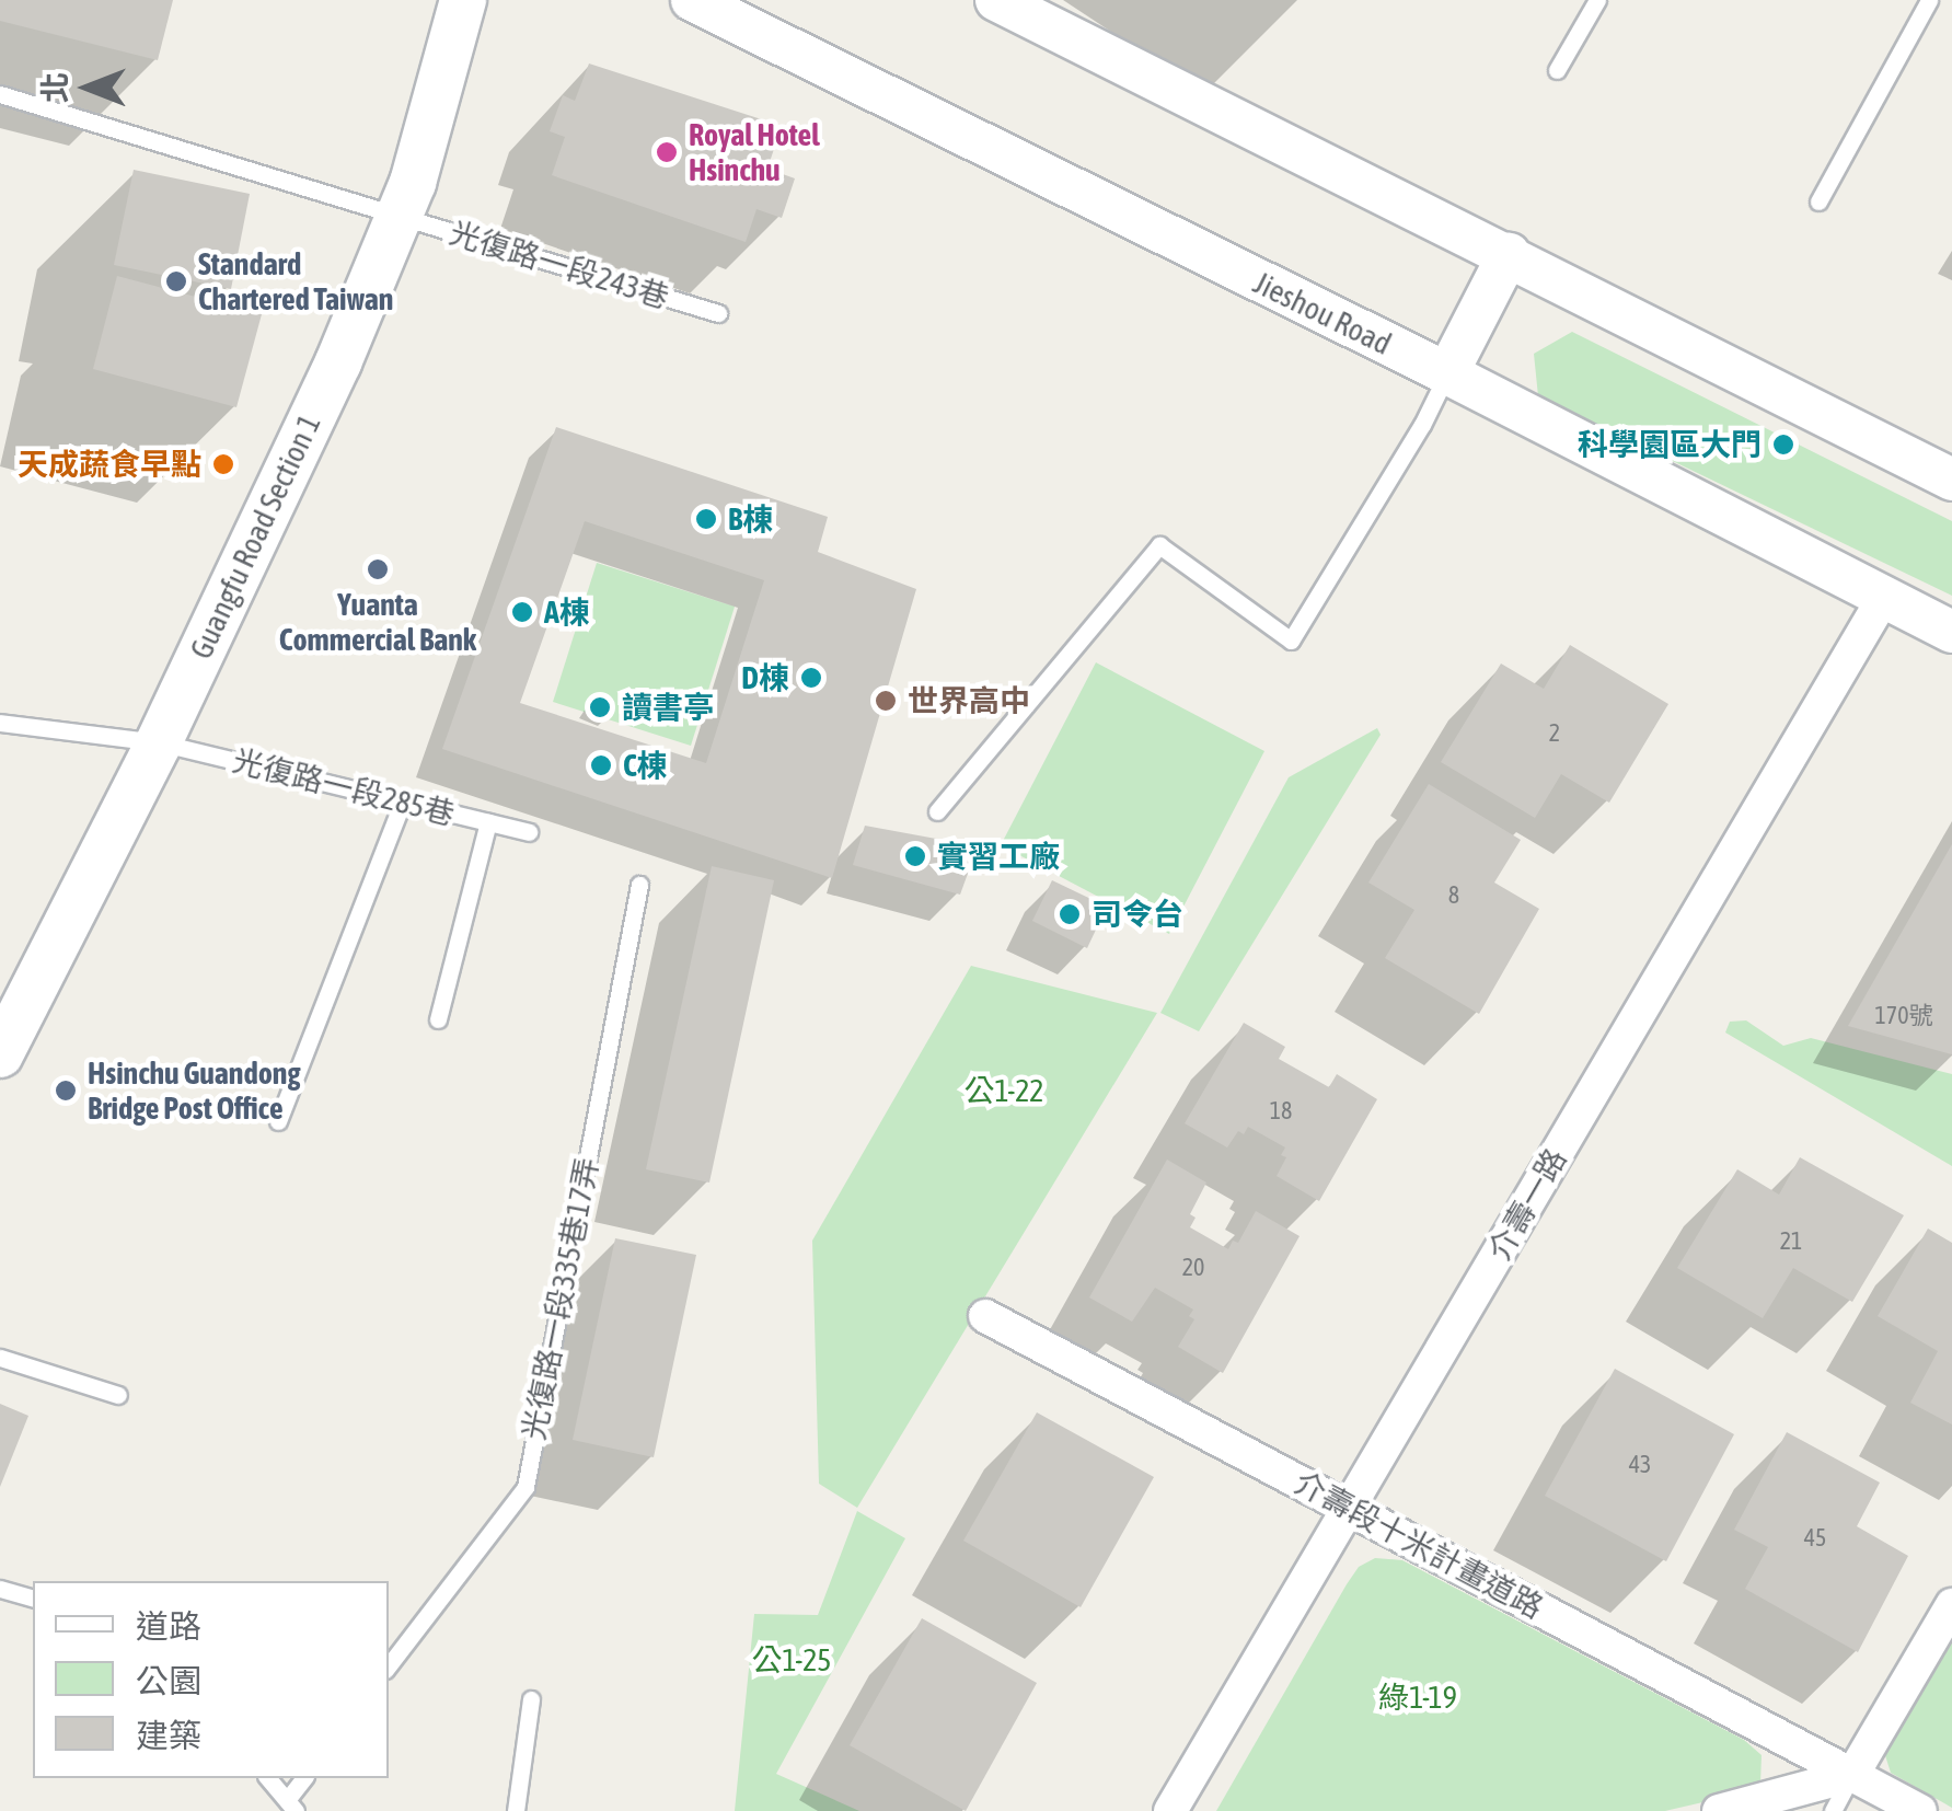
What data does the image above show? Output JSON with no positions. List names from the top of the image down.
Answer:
{
  "streets": {
    "main road": ["Guangfu Road Section 1"],
    "street": ["Jieshou Road", "介壽一路", "介壽段十米計畫道路"],
    "lane": ["光復路一段243巷", "光復路一段285巷", "光復路一段335巷17弄"]
  },
  "crossings": [
    ["光復路一段243巷", "Guangfu Road Section 1"],
    ["Jieshou Road", "介壽一路"],
    ["Guangfu Road Section 1", "光復路一段285巷"],
    ["介壽一路", "介壽段十米計畫道路"]
  ],
  "parks": ["公1-22", "公1-25", "綠1-19"],
  "places": [
    "Royal Hotel Hsinchu",
    "Standard Chartered Taiwan",
    "科學園區大門",
    "天成蔬食早點",
    "B棟",
    "Yuanta Commercial Bank",
    "A棟",
    "D棟",
    "世界高中",
    "讀書亭",
    "C棟",
    "實習工廠",
    "司令台",
    "Hsinchu Guandong Bridge Post Office"
  ],
  "house_numbers": [
    "2",
    "8",
    "170號",
    "18",
    "21",
    "20",
    "43",
    "45"
  ],
  "legend": ["道路", "公園", "建築"],
  "north": "left"
}
